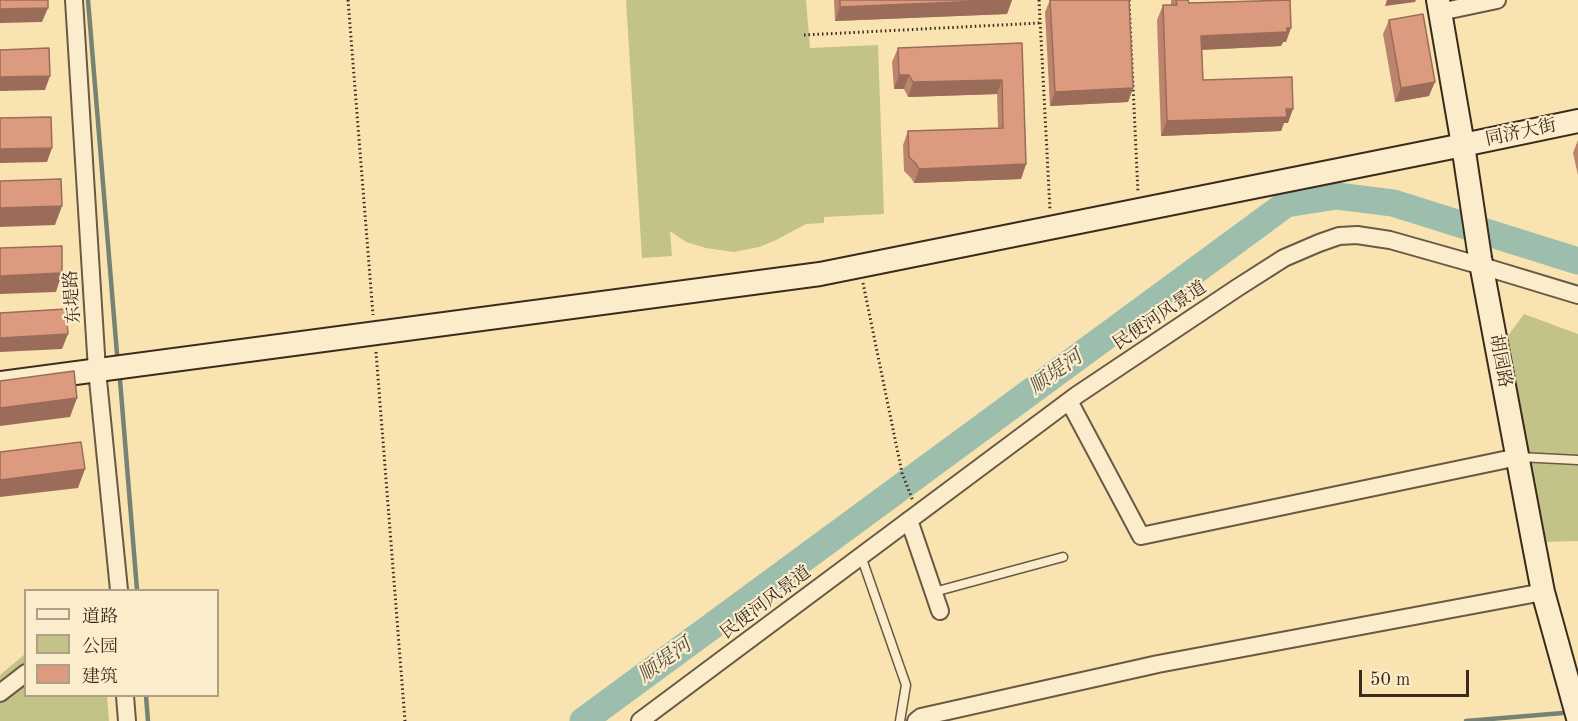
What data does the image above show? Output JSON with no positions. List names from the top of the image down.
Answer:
{
  "streets": {
    "street": [
      "同济大街",
      "东堤路",
      "民便河风景道",
      "胡园路"
    ]
  },
  "crossings": [
    ["同济大街", "东堤路"],
    ["同济大街", "胡园路"],
    ["民便河风景道", "胡园路"]
  ],
  "water": ["顺堤河"],
  "legend": ["道路", "公园", "建筑"],
  "scale_bar": "50 m"
}
